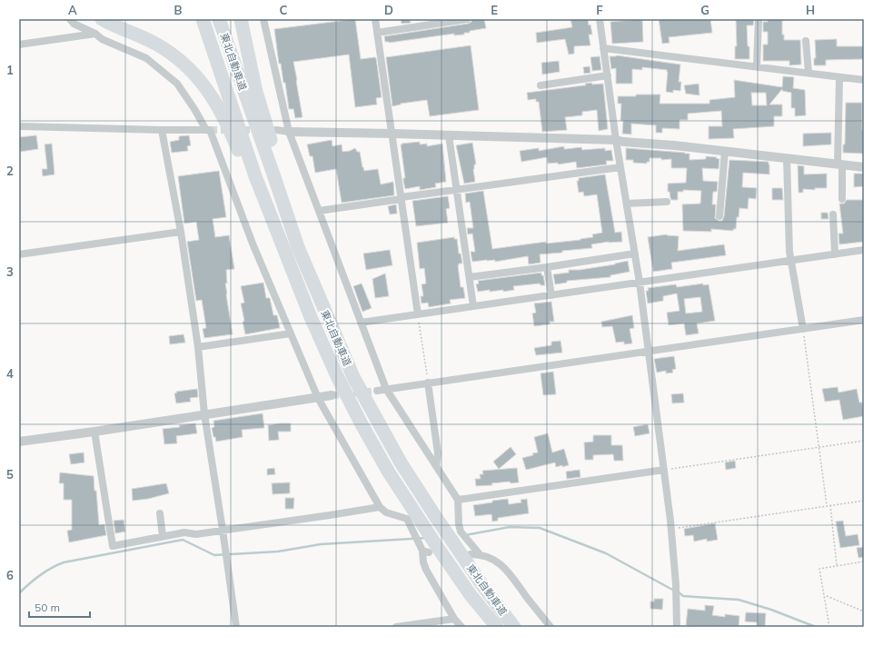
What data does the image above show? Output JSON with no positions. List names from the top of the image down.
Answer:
{
  "streets": {
    "highway": ["東北自動車道"]
  },
  "scale_bar": "50 m",
  "grid": {
    "columns": [
      "A",
      "B",
      "C",
      "D",
      "E",
      "F",
      "G",
      "H"
    ],
    "rows": [
      "1",
      "2",
      "3",
      "4",
      "5",
      "6"
    ]
  }
}
